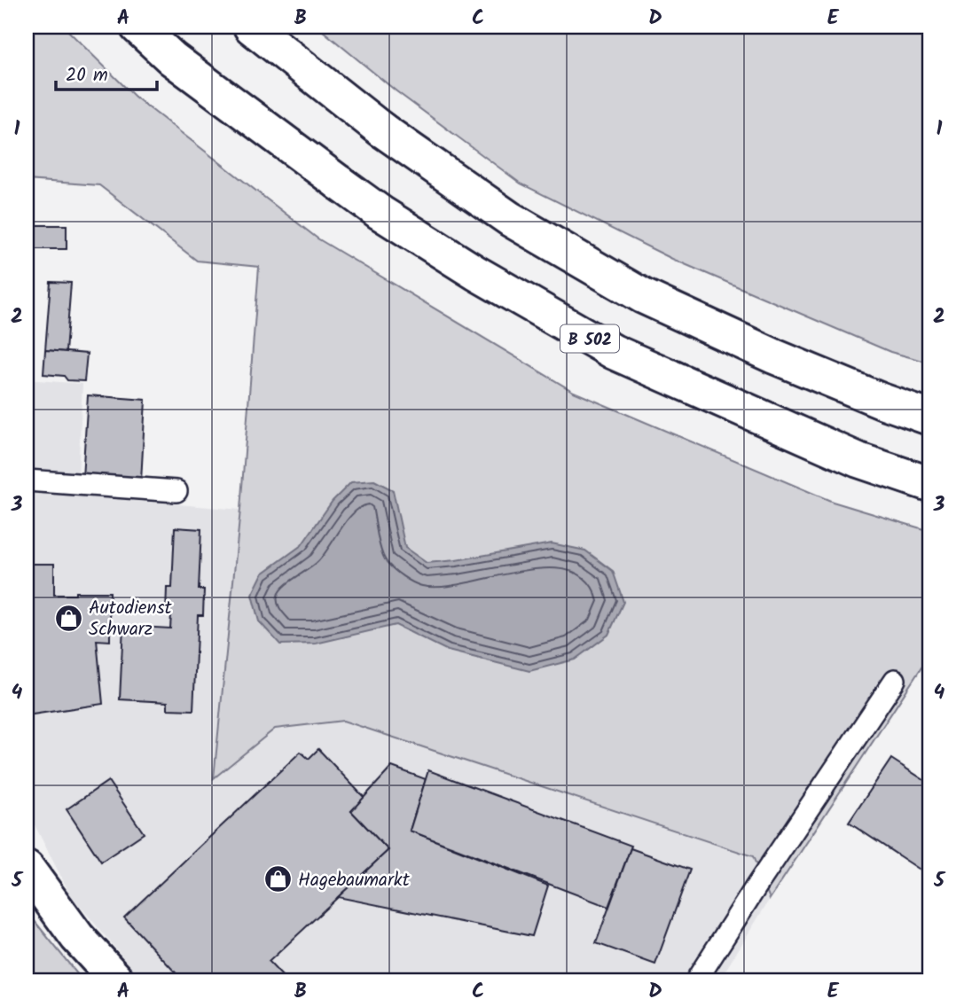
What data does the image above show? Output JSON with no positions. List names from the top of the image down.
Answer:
{
  "streets": {
    "main road": ["B 502"]
  },
  "places": {
    "shop": ["Autodienst Schwarz", "Hagebaumarkt"]
  },
  "scale_bar": "20 m",
  "grid": {
    "columns": [
      "A",
      "B",
      "C",
      "D",
      "E"
    ],
    "rows": [
      "1",
      "2",
      "3",
      "4",
      "5"
    ]
  }
}
